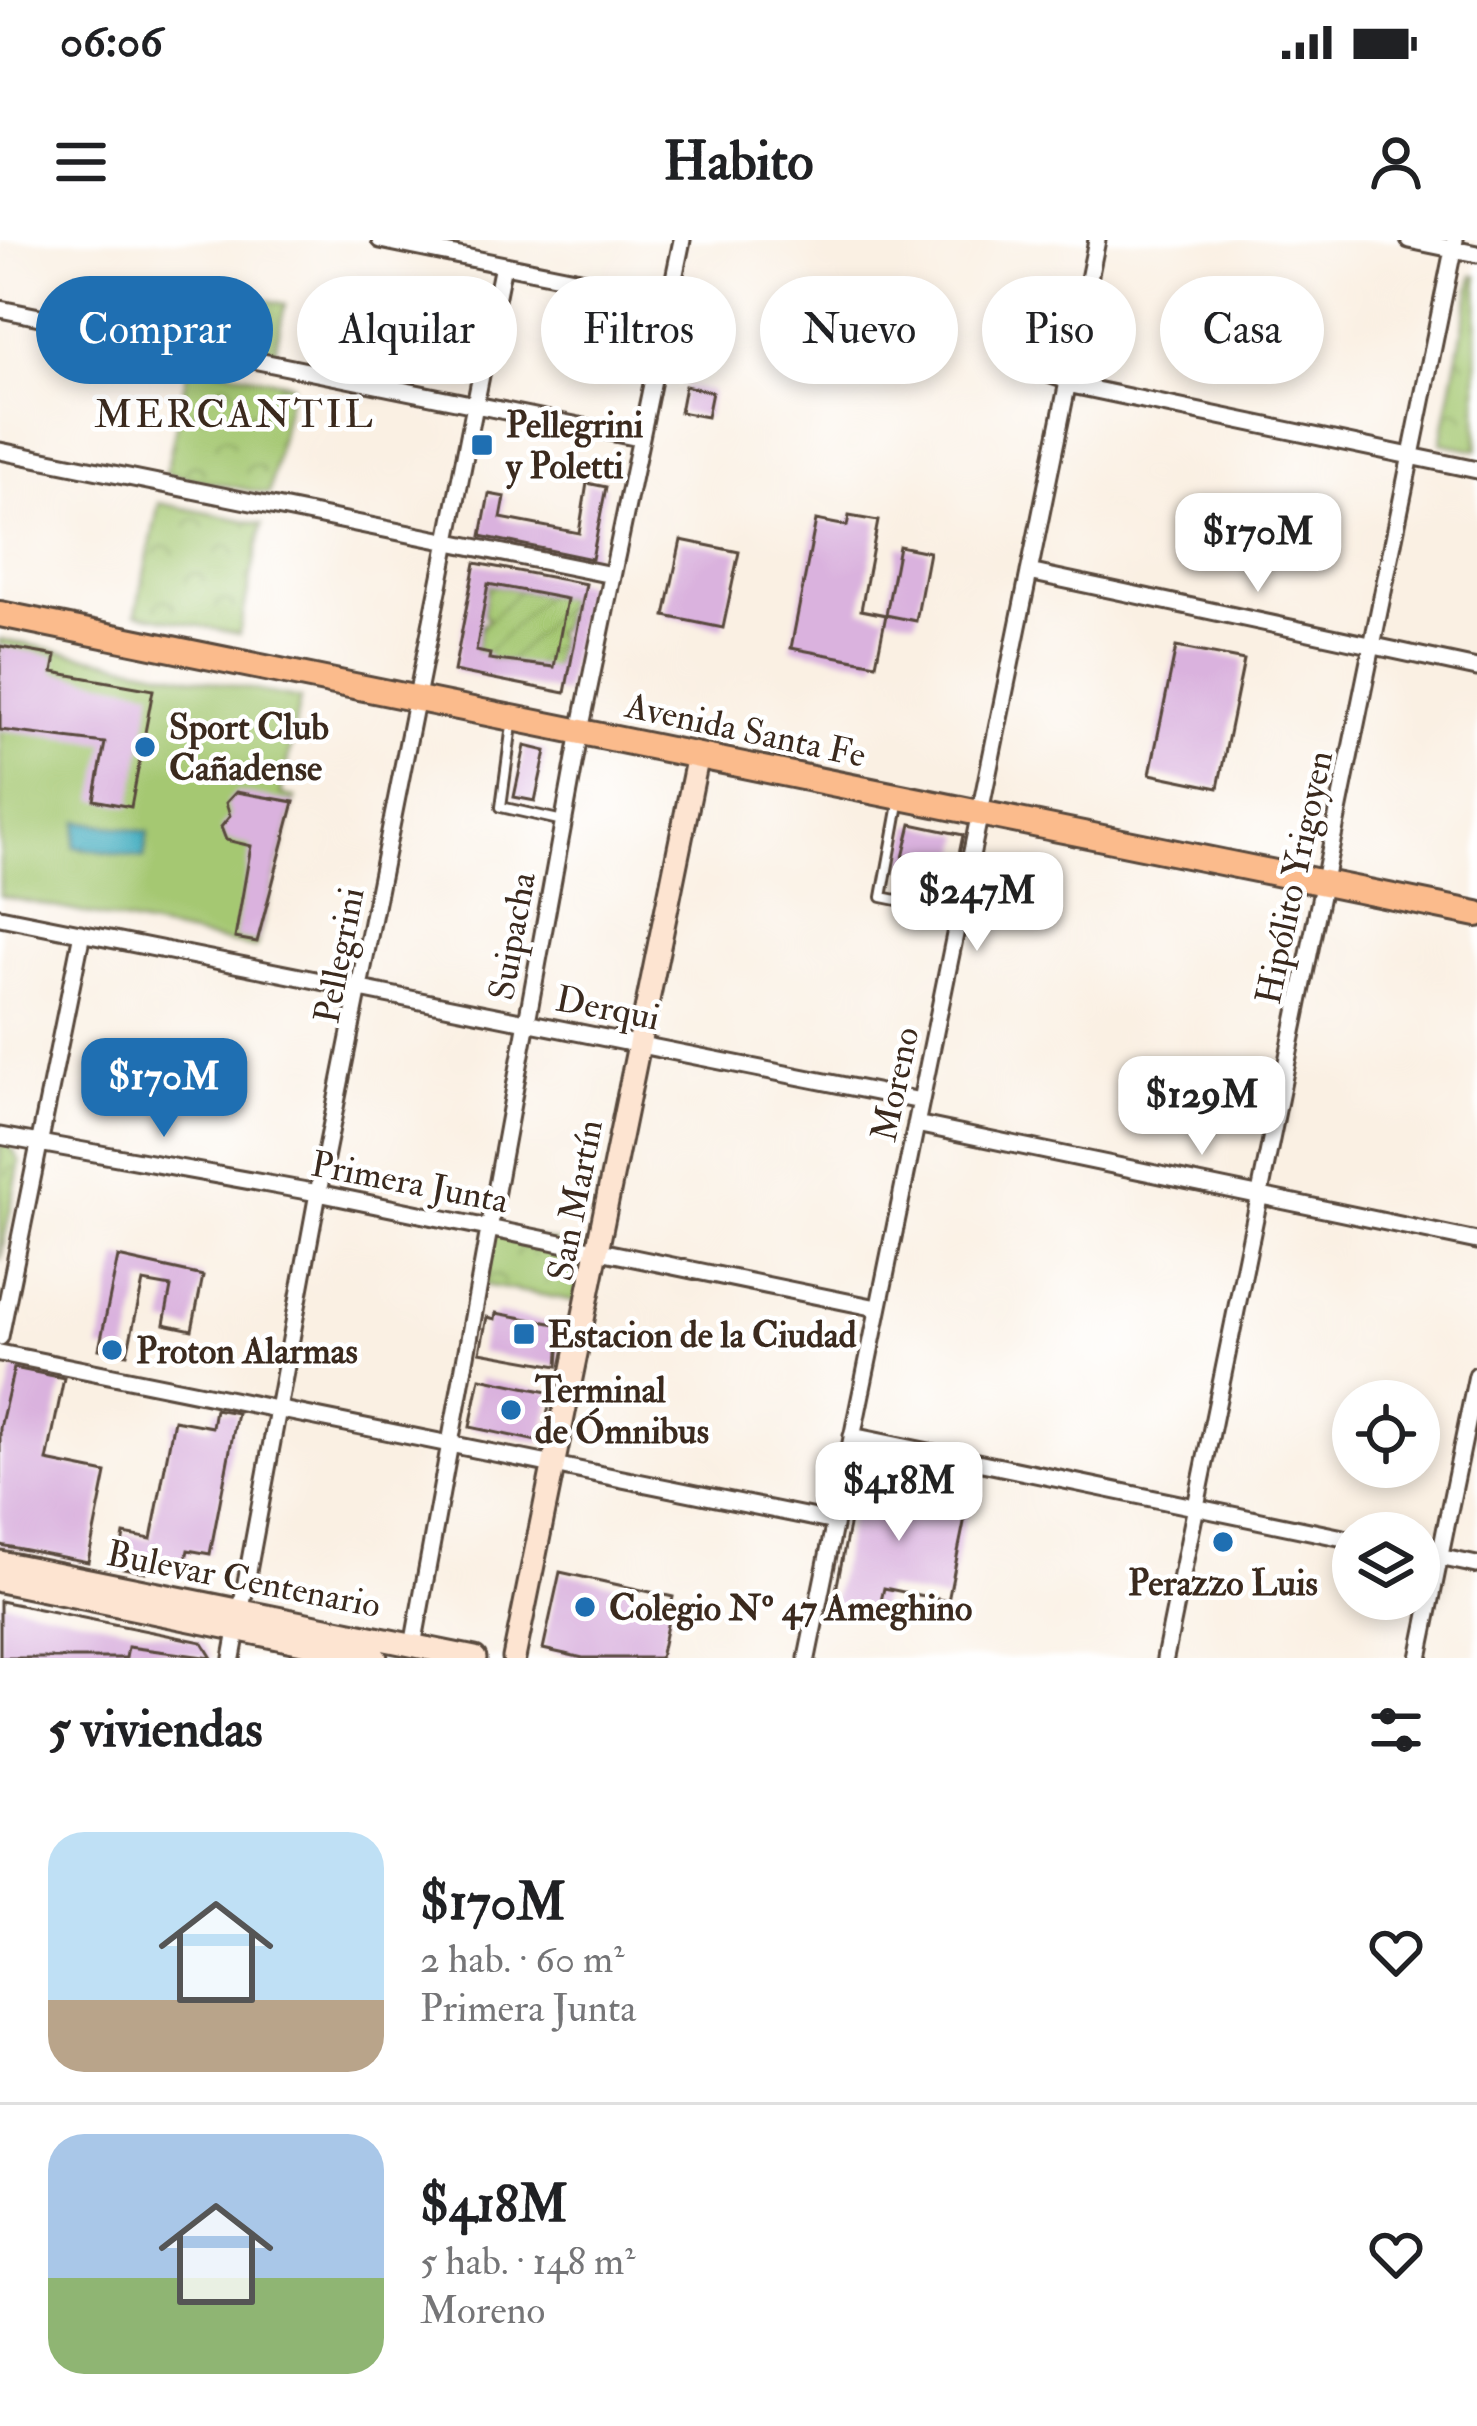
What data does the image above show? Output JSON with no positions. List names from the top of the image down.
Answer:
{
  "streets": {
    "main road": ["Avenida Santa Fe", "San Martín", "Bulevar Centenario"],
    "street": [
      "Hipólito Yrigoyen",
      "Suipacha",
      "Pellegrini",
      "Derqui",
      "Moreno",
      "Primera Junta"
    ]
  },
  "crossings": [
    ["Avenida Santa Fe", "Hipólito Yrigoyen"],
    ["Avenida Santa Fe", "Suipacha"],
    ["Avenida Santa Fe", "Pellegrini"],
    ["Avenida Santa Fe", "Moreno"],
    ["Avenida Santa Fe", "San Martín"],
    ["Suipacha", "Derqui"],
    ["Suipacha", "Primera Junta"],
    ["Suipacha", "Bulevar Centenario"],
    ["Pellegrini", "Derqui"],
    ["Pellegrini", "Primera Junta"],
    ["Pellegrini", "Bulevar Centenario"],
    ["Derqui", "Moreno"],
    ["Derqui", "San Martín"],
    ["Moreno", "Primera Junta"],
    ["Primera Junta", "San Martín"]
  ],
  "districts": ["MERCANTIL"],
  "places": {
    "transit": ["Pellegrini y Poletti", "Estacion de la Ciudad"],
    "other": [
      "Sport Club Cañadense",
      "Proton Alarmas",
      "Terminal de Ómnibus",
      "Perazzo Luis",
      "Colegio Nº 47 Ameghino"
    ]
  },
  "page": {
    "status": "06:06",
    "header": "Habito",
    "chip": [
      "Comprar",
      "Alquilar",
      "Filtros",
      "Nuevo",
      "Piso",
      "Casa"
    ],
    "price": [
      "$170M",
      "$247M",
      "$170M",
      "$129M",
      "$418M"
    ],
    "heading": "5 viviendas",
    "list": [
      {
        "name": "$170M",
        "note": "2 hab. · 60 m² · Primera Junta"
      },
      {
        "name": "$418M",
        "note": "5 hab. · 148 m² · Moreno"
      }
    ]
  }
}
